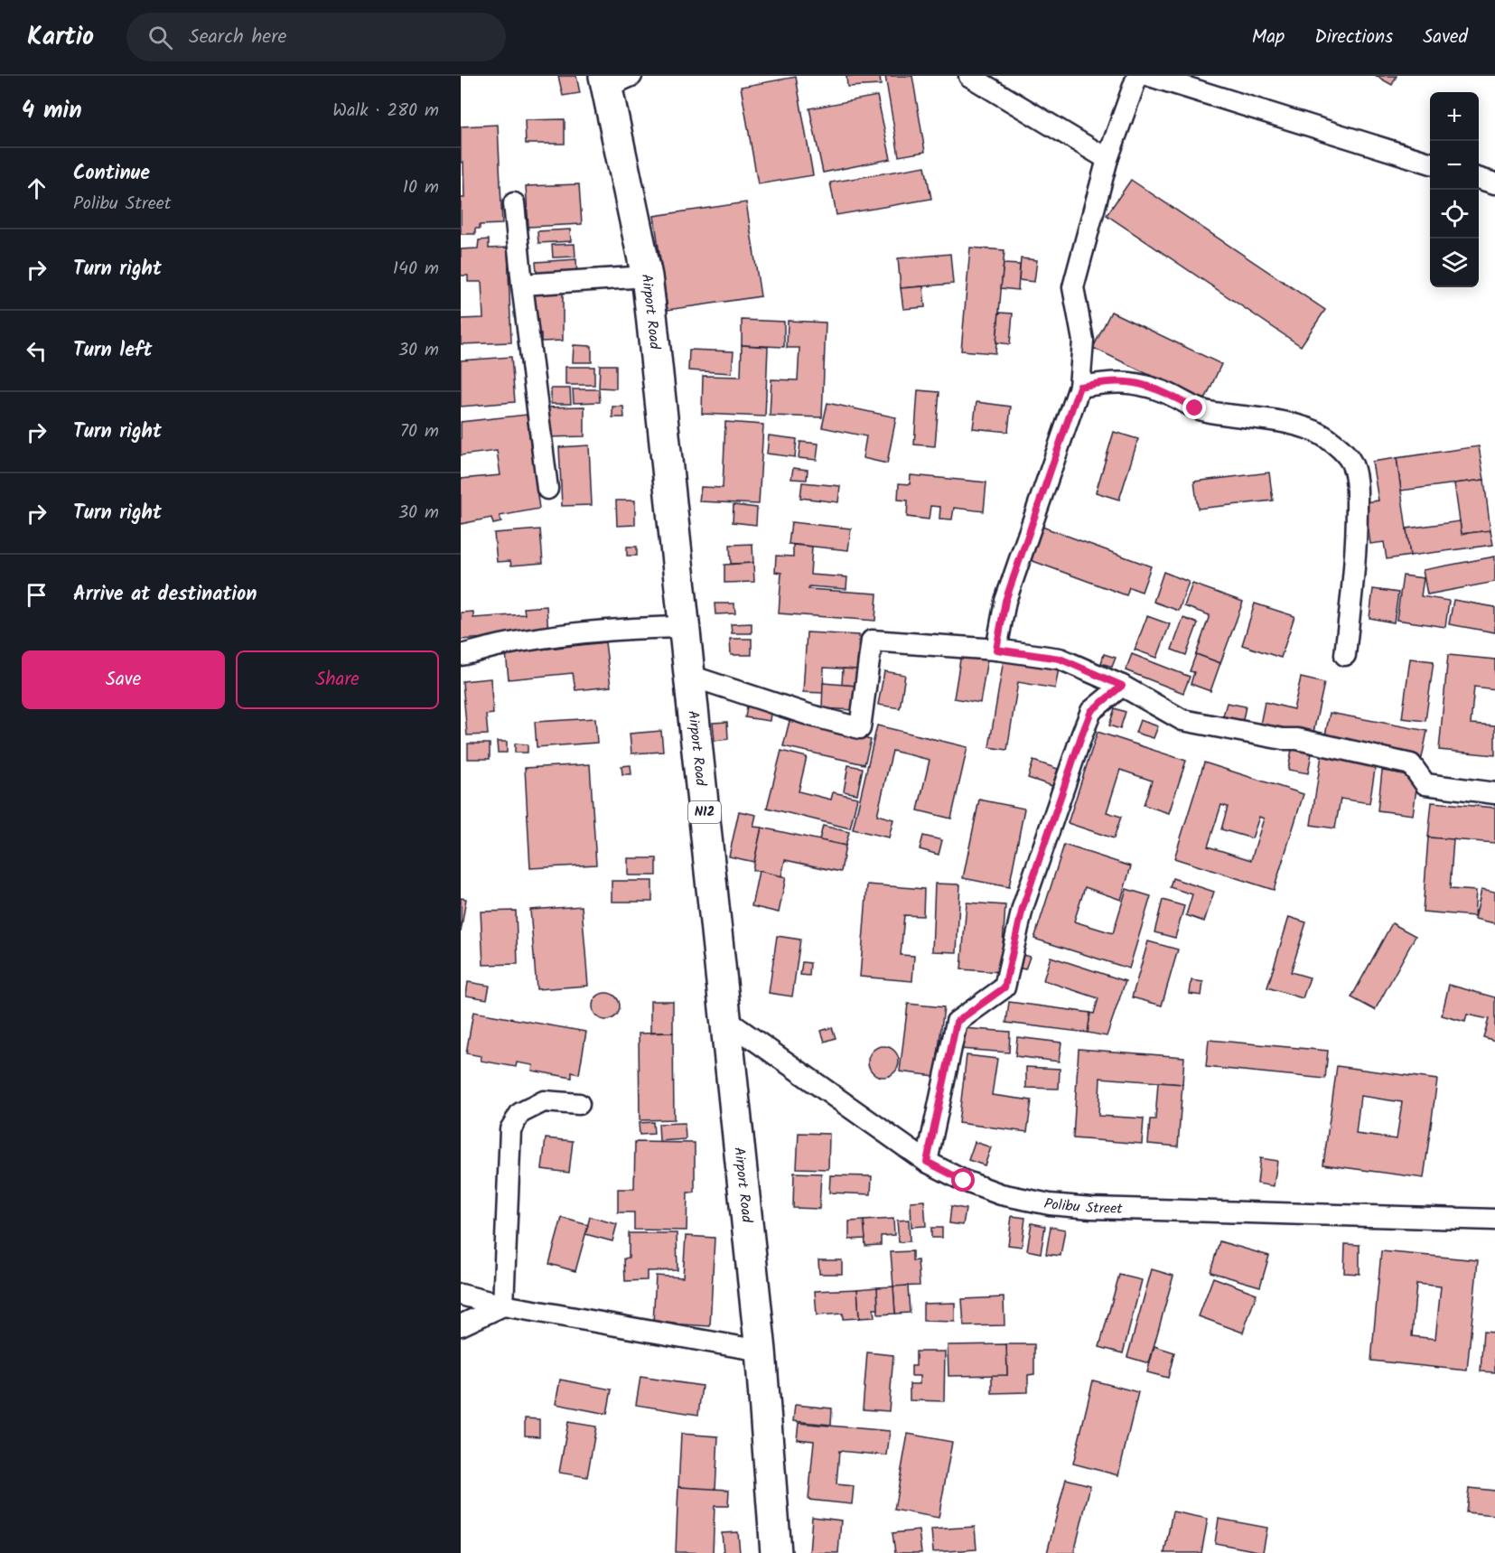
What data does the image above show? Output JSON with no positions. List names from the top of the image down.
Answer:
{
  "streets": {
    "highway": ["Airport Road", "N12"],
    "street": ["Polibu Street"]
  },
  "crossings": [
    ["Airport Road", "Polibu Street"]
  ],
  "page": {
    "header": "Kartio",
    "search": "Search here",
    "nav": ["Map", "Directions", "Saved"],
    "heading": ["4 min", "Walk · 280 m"],
    "map_buttons": ["+", "−"],
    "list": [
      ["Continue", "Polibu Street", "10 m"],
      ["Turn right", "140 m"],
      ["Turn left", "30 m"],
      ["Turn right", "70 m"],
      ["Turn right", "30 m"],
      "Arrive at destination"
    ],
    "buttons": ["Save", "Share"]
  }
}
